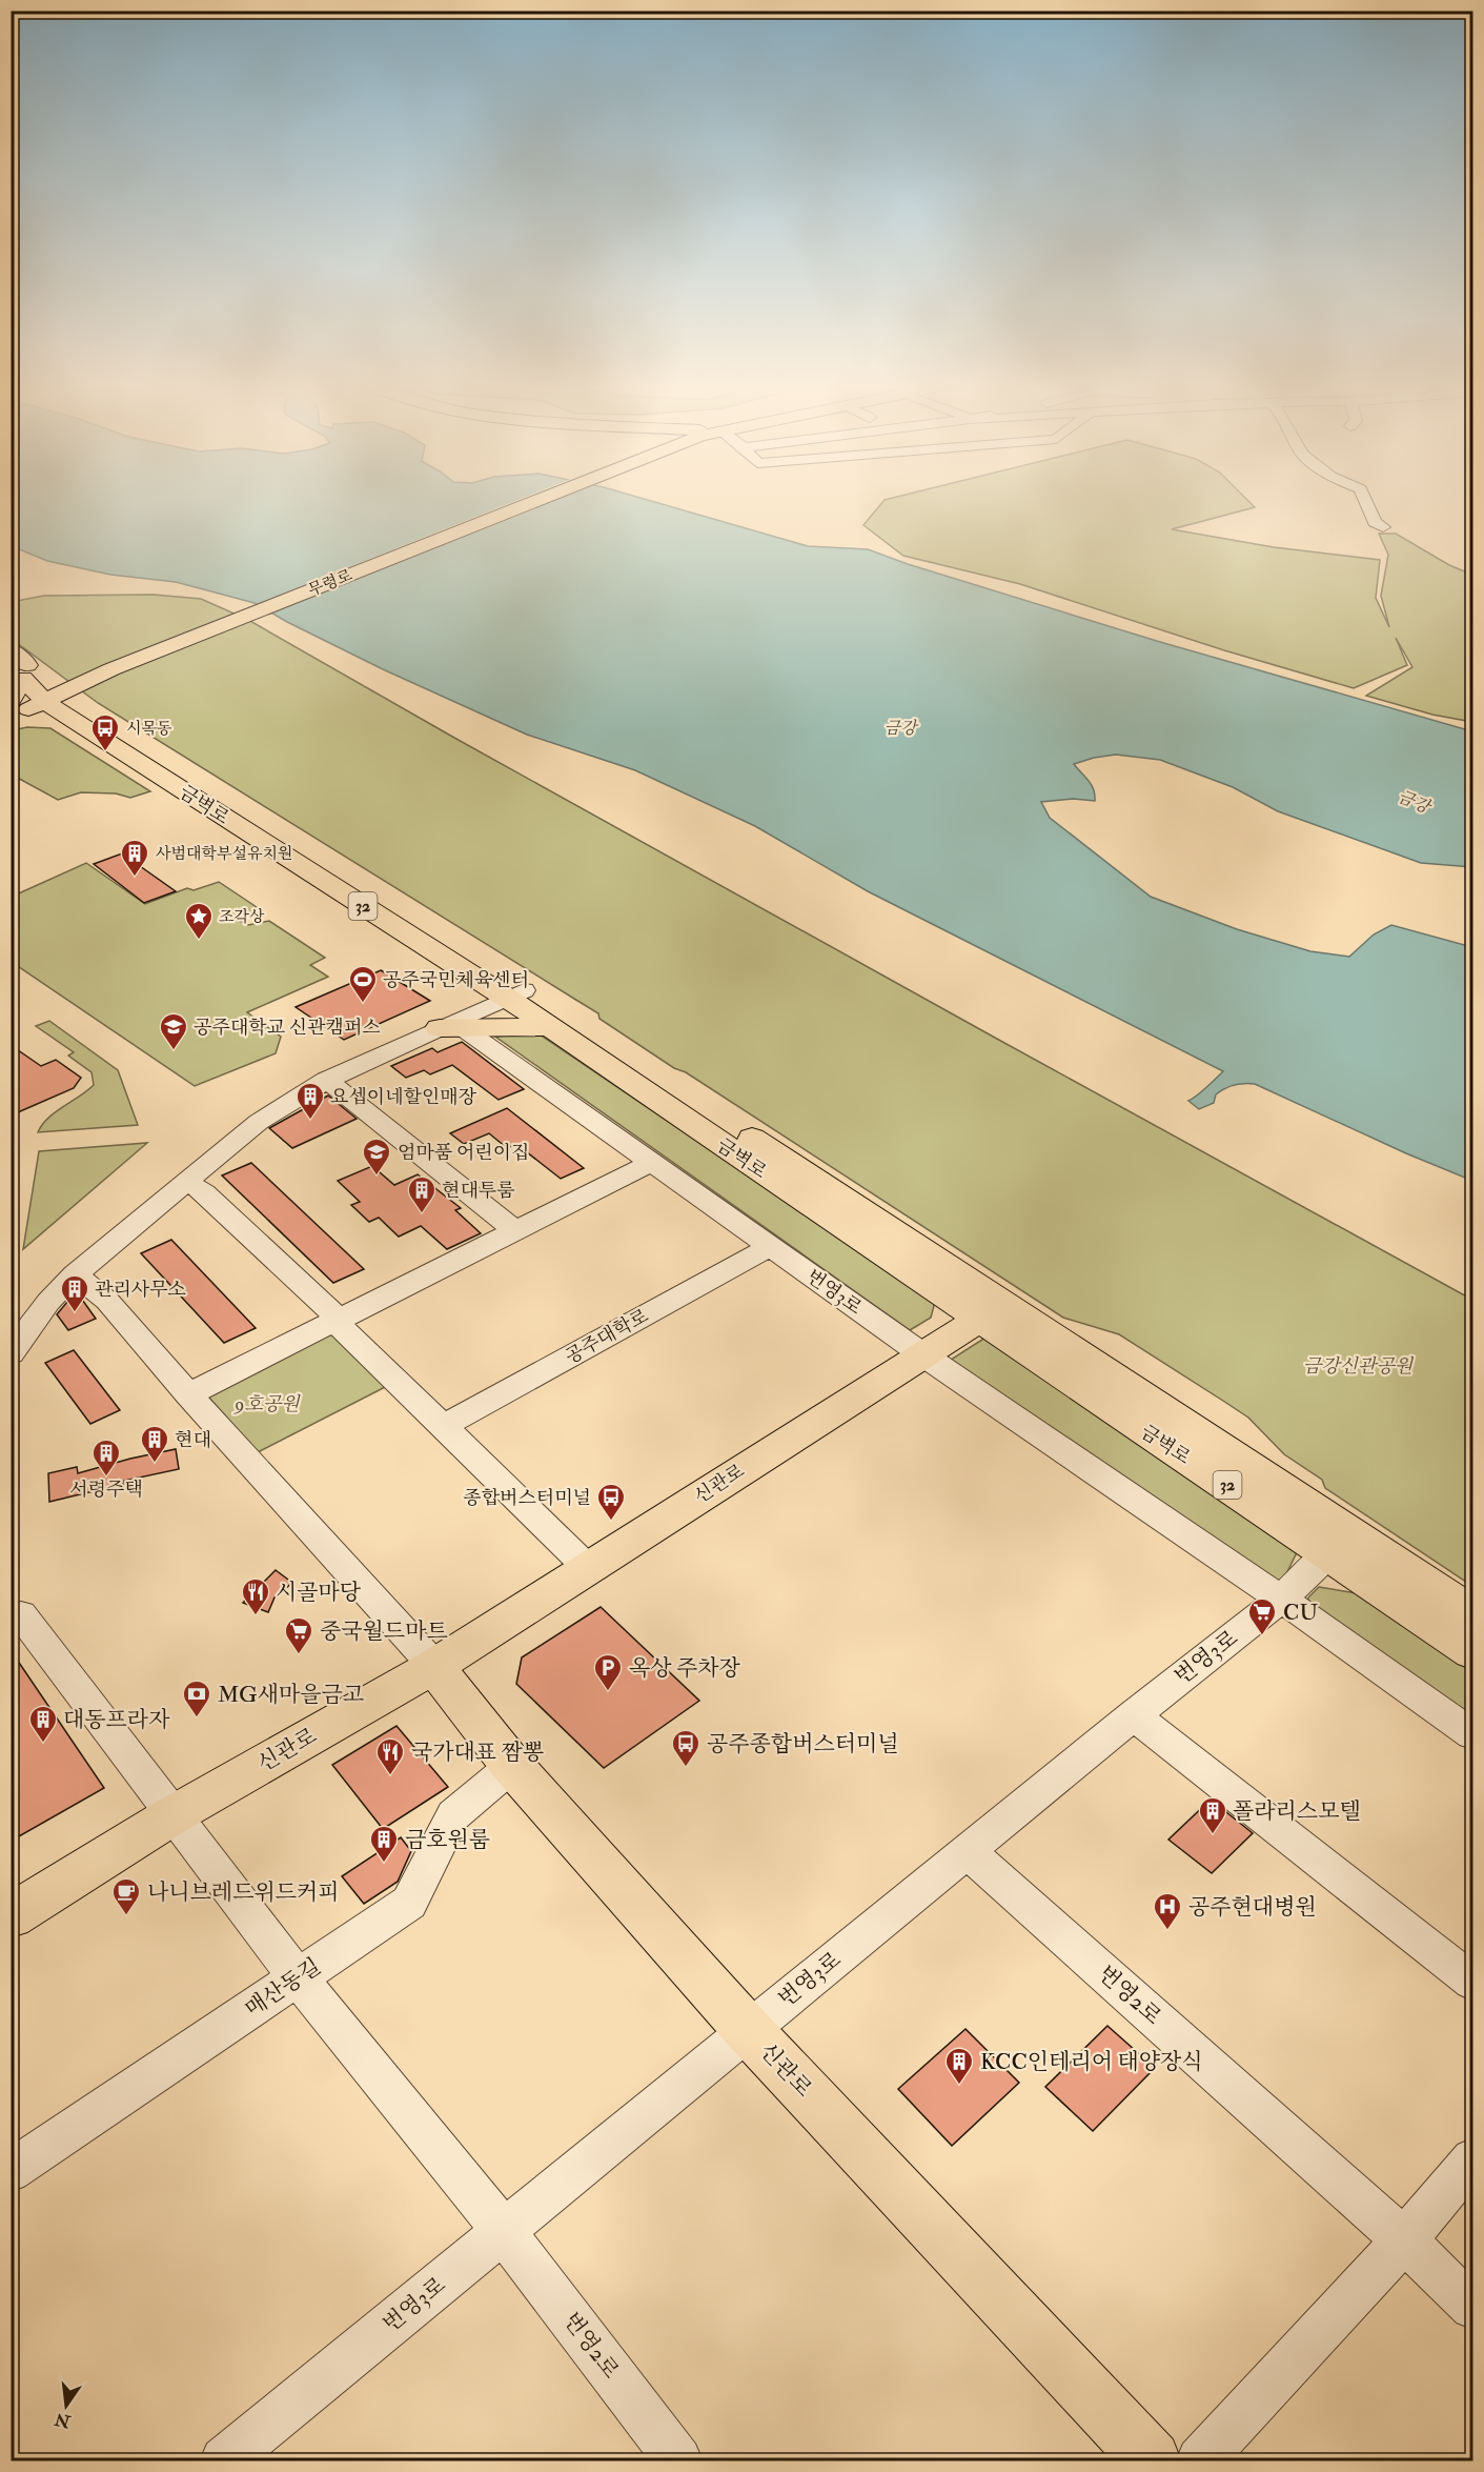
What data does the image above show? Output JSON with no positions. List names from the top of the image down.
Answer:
{
  "streets": {
    "highway": ["금벽로", "32"],
    "main road": ["무령로", "신관로"],
    "street": [
      "번영3로",
      "공주대학로",
      "매산동길",
      "번영2로"
    ]
  },
  "crossings": [
    ["무령로", "금벽로"],
    ["금벽로", "번영3로"],
    ["금벽로", "신관로"],
    ["번영3로", "공주대학로"],
    ["번영3로", "신관로"],
    ["번영3로", "번영2로"],
    ["신관로", "매산동길"],
    ["신관로", "번영2로"],
    ["매산동길", "번영2로"]
  ],
  "water": ["금강"],
  "parks": ["금강신관공원", "9호공원"],
  "places": {
    "bus stop": ["시목동", "종합버스터미널", "공주종합버스터미널"],
    "building": [
      "사범대학부설유치원",
      "요셉이네할인매장",
      "현대투룸",
      "관리사무소",
      "현대",
      "서령주택",
      "대동프라자",
      "폴라리스모텔",
      "금호원룸",
      "KCC인테리어 태양장식"
    ],
    "place": ["조각상"],
    "sports": ["공주국민체육센터"],
    "school or university": ["공주대학교 신관캠퍼스", "엄마품 어린이집"],
    "restaurant": ["시골마당", "국가대표 짬뽕"],
    "supermarket": ["CU", "중국월드마트"],
    "parking": ["옥상 주차장"],
    "bank": ["MG새마을금고"],
    "cafe": ["나니브레드위드커피"],
    "hospital": ["공주현대병원"]
  },
  "north": "bottom"
}
